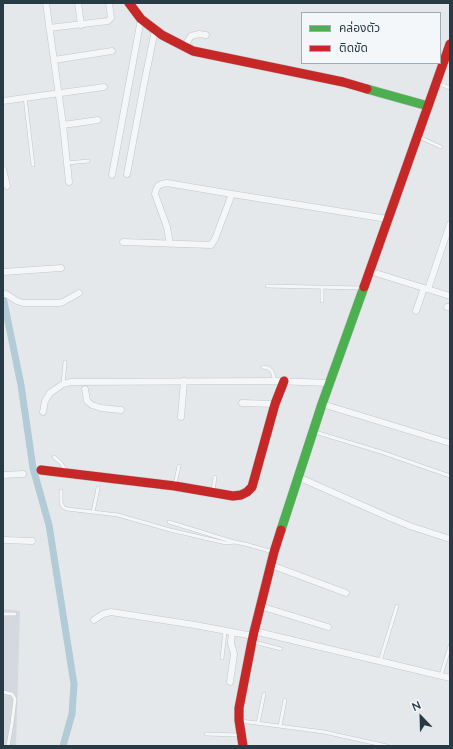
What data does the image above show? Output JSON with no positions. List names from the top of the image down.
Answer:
{
  "legend": ["คล่องตัว", "ติดขัด"],
  "north": "top left"
}
